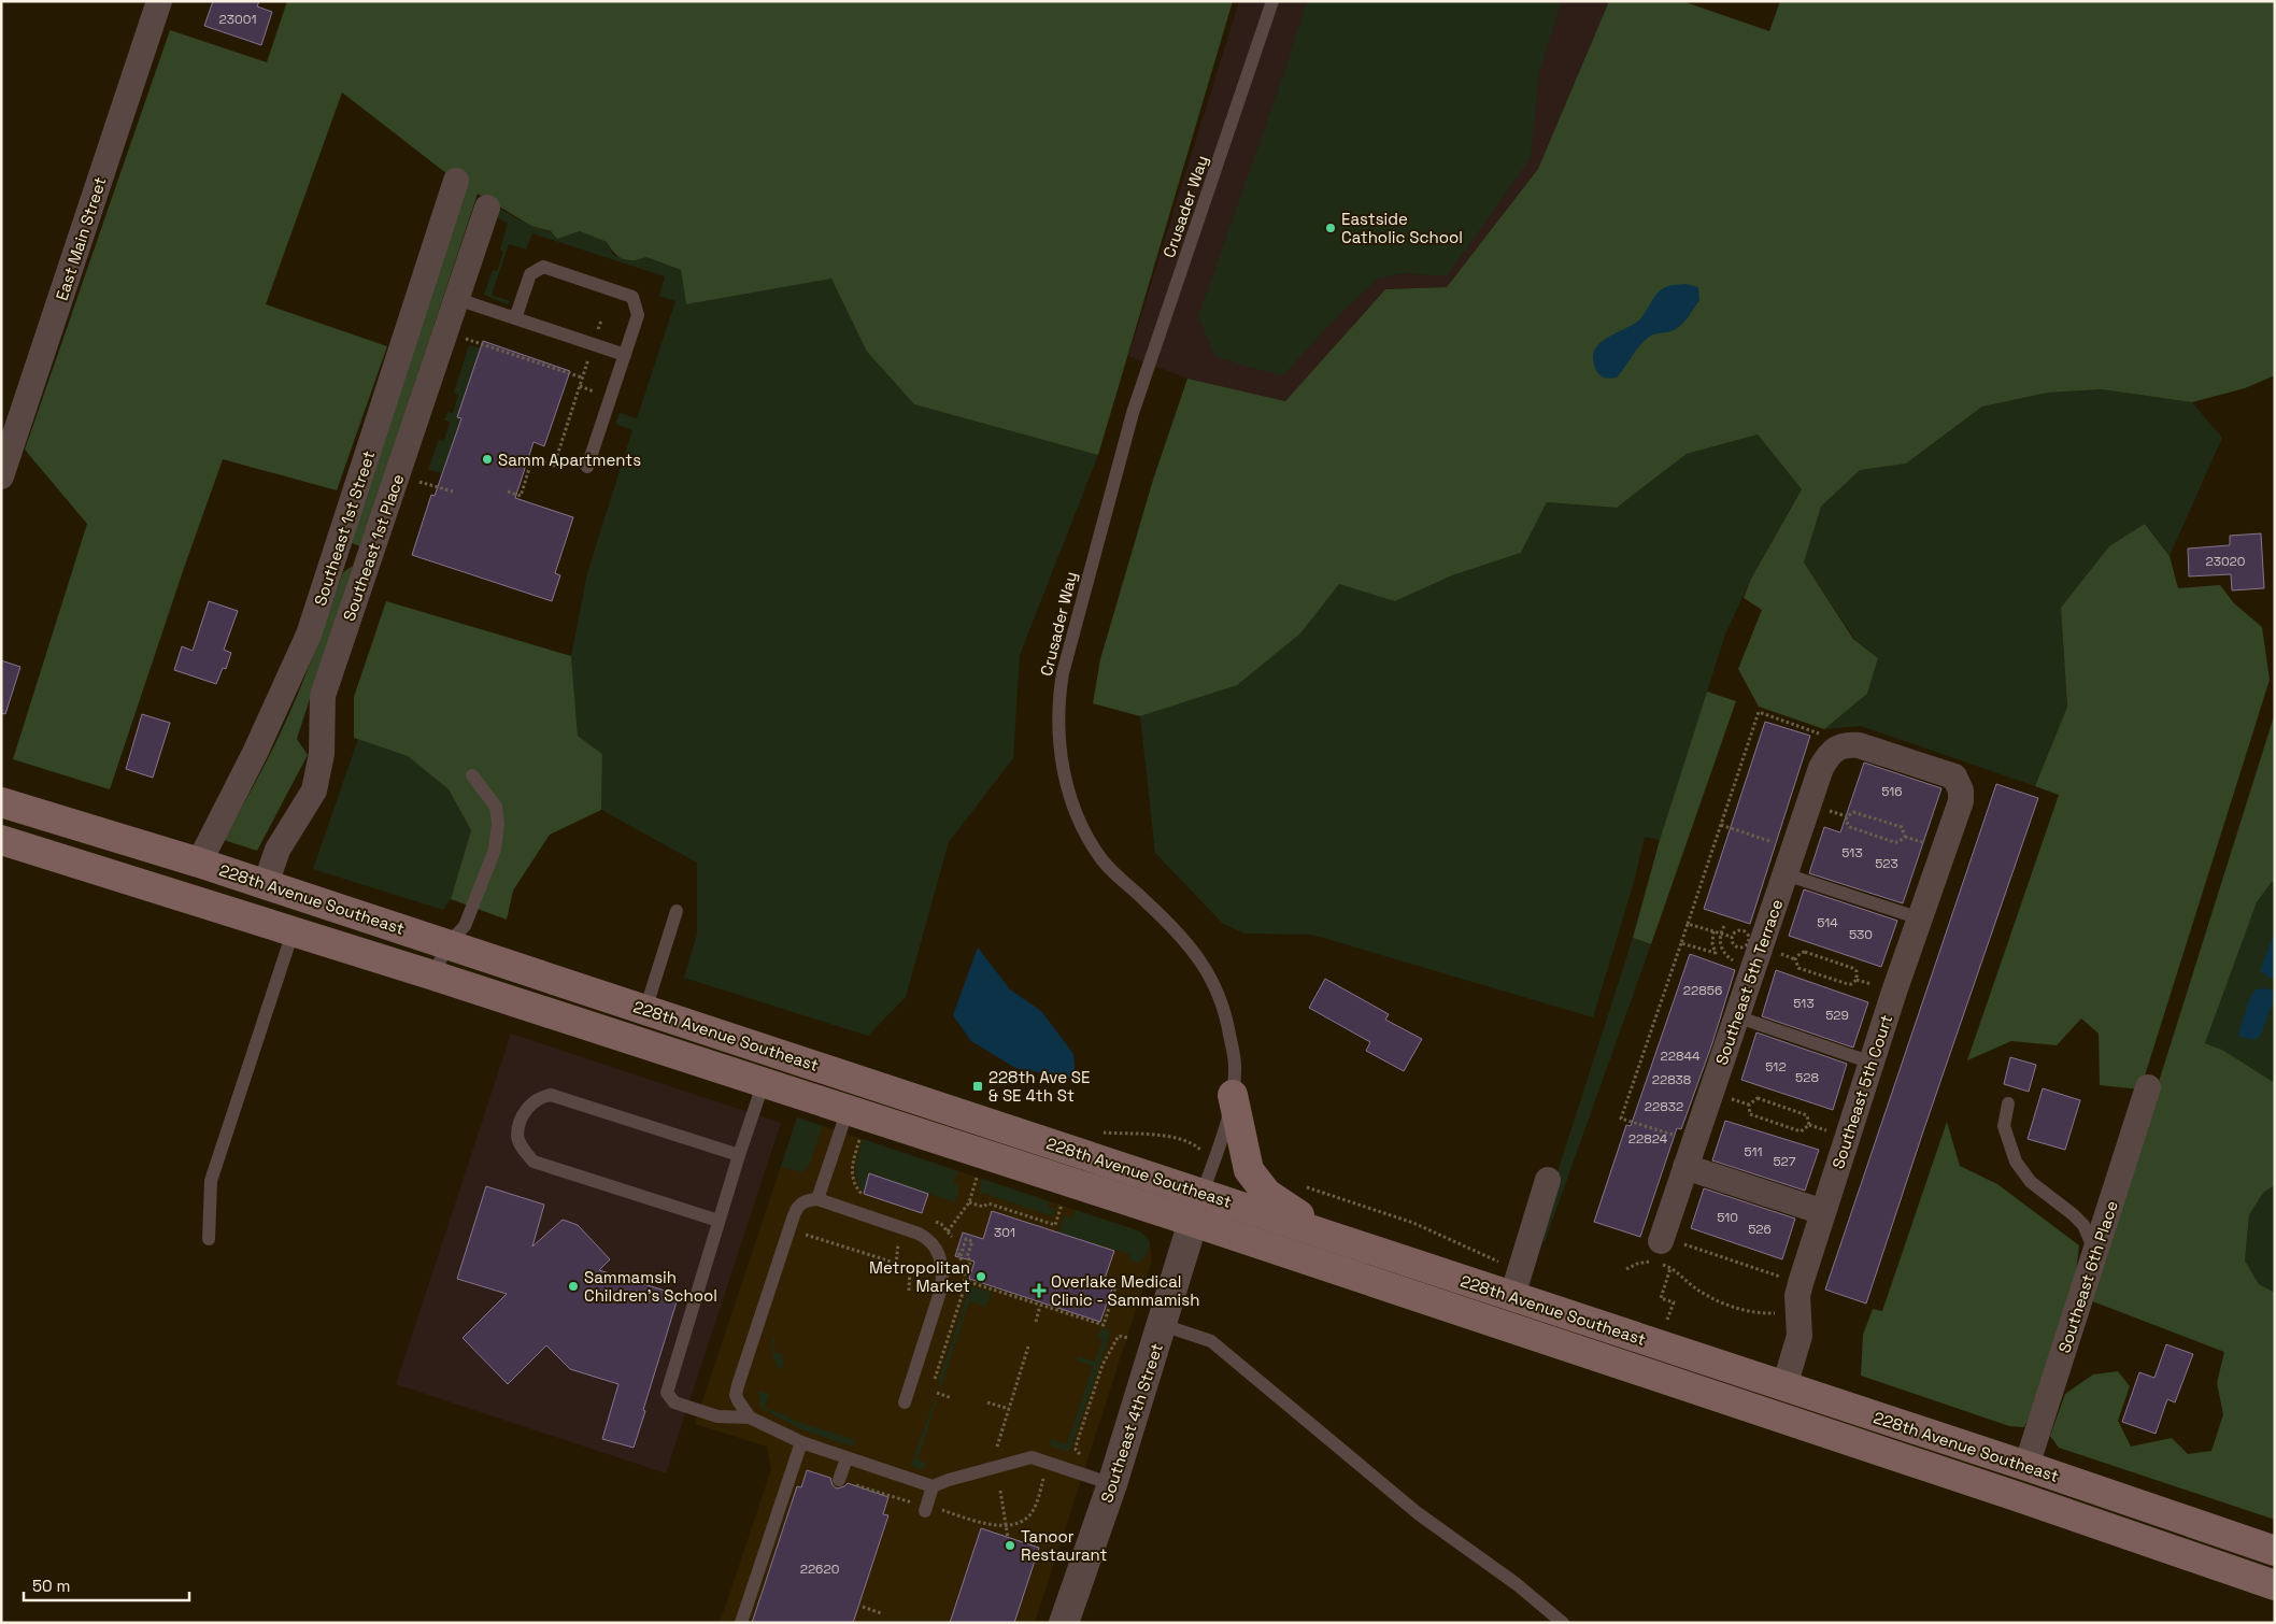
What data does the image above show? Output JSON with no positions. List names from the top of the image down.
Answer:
{
  "streets": {
    "main road": ["228th Avenue Southeast"],
    "street": [
      "East Main Street",
      "Southeast 1st Street",
      "Southeast 1st Place",
      "Southeast 5th Terrace",
      "Southeast 5th Court",
      "Southeast 6th Place",
      "Southeast 4th Street"
    ],
    "lane": ["Crusader Way"]
  },
  "crossings": [
    ["Crusader Way", "228th Avenue Southeast"],
    ["Crusader Way", "Southeast 4th Street"],
    ["Southeast 1st Street", "228th Avenue Southeast"],
    ["Southeast 1st Place", "228th Avenue Southeast"],
    ["228th Avenue Southeast", "Southeast 5th Court"],
    ["228th Avenue Southeast", "Southeast 6th Place"],
    ["228th Avenue Southeast", "Southeast 4th Street"],
    ["Southeast 5th Terrace", "Southeast 5th Court"]
  ],
  "places": {
    "other": [
      "Eastside Catholic School",
      "Samm Apartments",
      "Metropolitan Market",
      "Sammamsih Children's School",
      "Tanoor Restaurant"
    ],
    "transit": ["228th Ave SE & SE 4th St"],
    "health": ["Overlake Medical Clinic - Sammamish"]
  },
  "house_numbers": [
    "23001",
    "23020",
    "516",
    "513",
    "523",
    "514",
    "530",
    "22856",
    "513",
    "529",
    "22844",
    "512",
    "528",
    "22838",
    "22832",
    "22824",
    "511",
    "527",
    "510",
    "526",
    "301",
    "22620"
  ],
  "scale_bar": "50 m"
}
